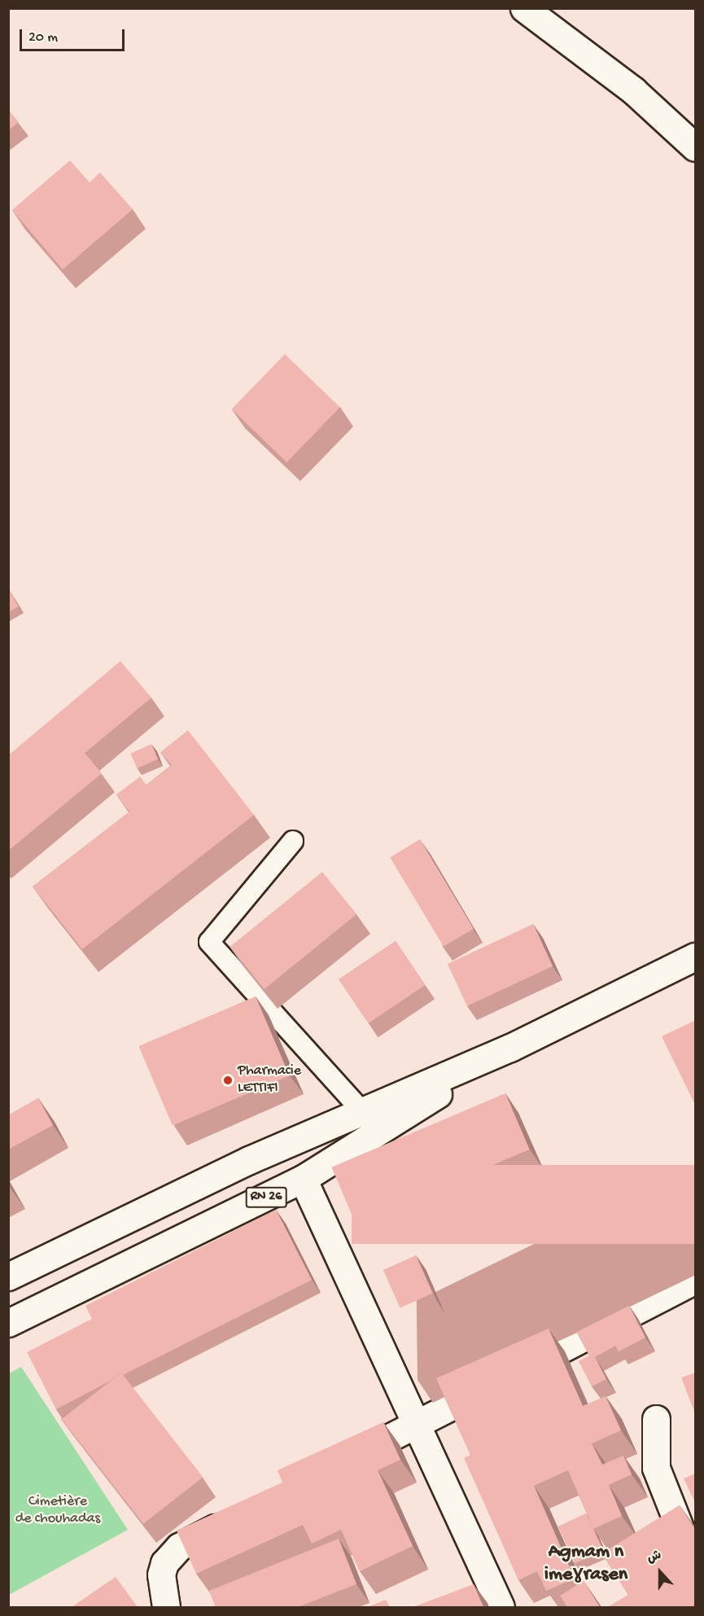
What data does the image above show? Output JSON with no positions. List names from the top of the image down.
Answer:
{
  "streets": {
    "street": ["RN 26"]
  },
  "districts": ["Agmam n imeɣrasen"],
  "parks": ["Cimetière de chouhadas"],
  "places": ["Pharmacie LETTIFI"],
  "scale_bar": "20 m",
  "north": "top"
}
